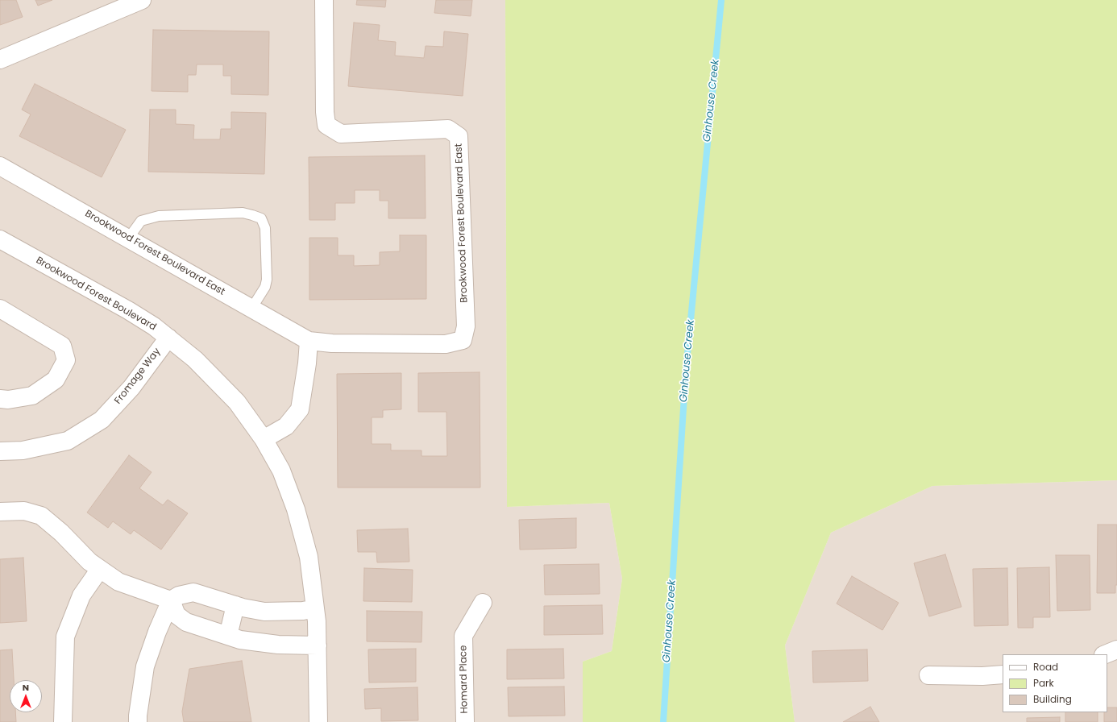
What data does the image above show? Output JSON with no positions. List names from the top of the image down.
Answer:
{
  "streets": {
    "street": [
      "Brookwood Forest Boulevard East",
      "Brookwood Forest Boulevard",
      "Fromage Way",
      "Homard Place"
    ]
  },
  "crossings": [
    ["Brookwood Forest Boulevard", "Fromage Way"]
  ],
  "water": ["Ginhouse Creek"],
  "legend": ["Road", "Park", "Building"],
  "north": "top"
}
